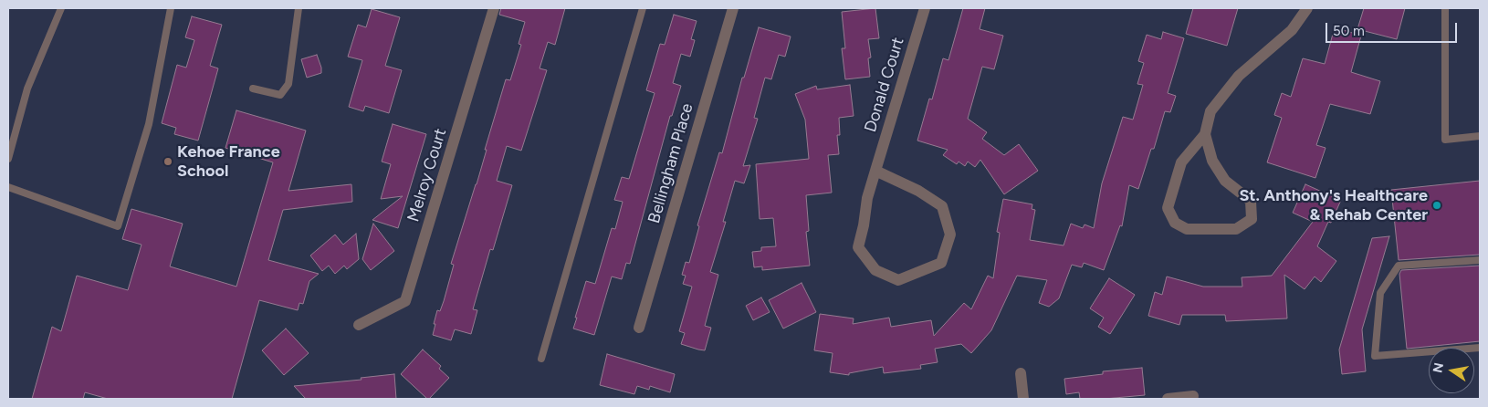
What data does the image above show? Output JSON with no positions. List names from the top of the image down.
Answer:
{
  "streets": {
    "street": ["Donald Court", "Bellingham Place", "Melroy Court"]
  },
  "places": ["Kehoe France School", "St. Anthony's Healthcare & Rehab Center"],
  "scale_bar": "50 m",
  "north": "left"
}
